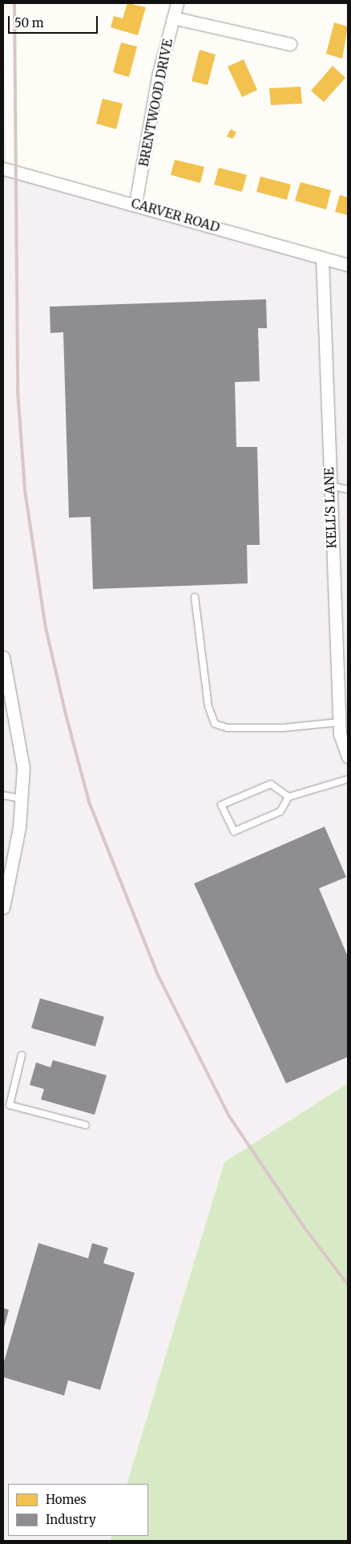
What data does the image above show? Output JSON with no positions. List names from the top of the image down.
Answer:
{
  "streets": {
    "street": ["BRENTWOOD DRIVE", "CARVER ROAD", "KELL'S LANE"]
  },
  "crossings": [
    ["BRENTWOOD DRIVE", "CARVER ROAD"],
    ["CARVER ROAD", "KELL'S LANE"]
  ],
  "legend": ["Homes", "Industry"],
  "scale_bar": "50 m"
}
